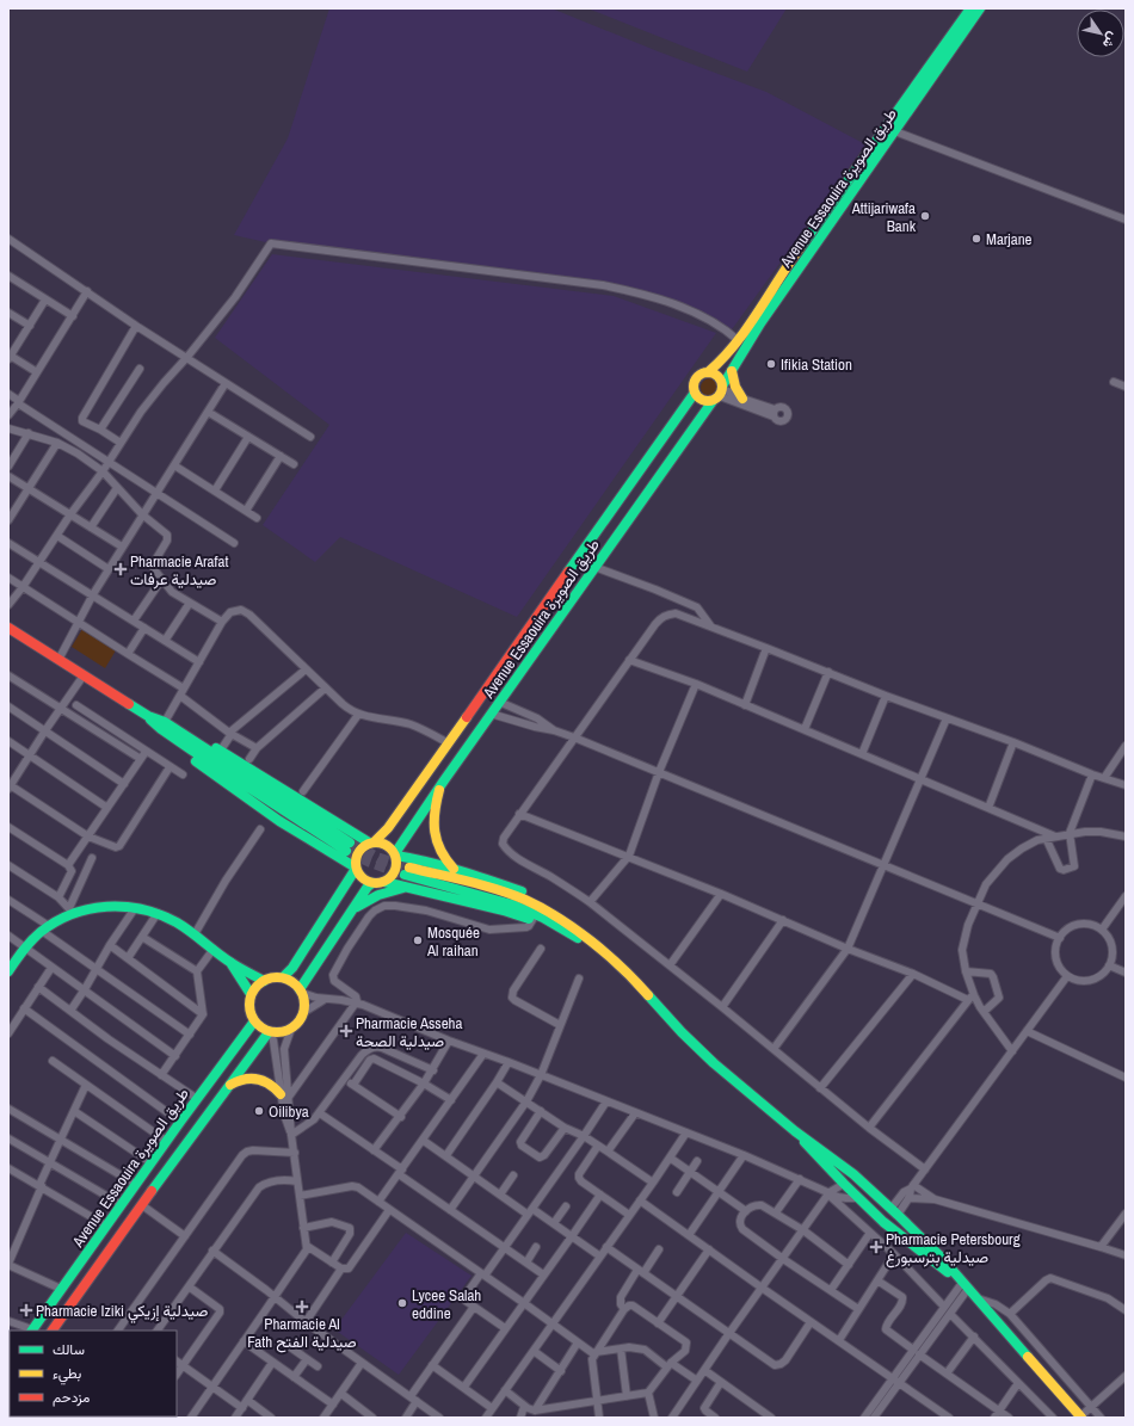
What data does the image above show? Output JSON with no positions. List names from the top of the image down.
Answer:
{
  "streets": {
    "main road": ["Avenue Essaouira طريق الصويرة"]
  },
  "places": {
    "other": [
      "Attijariwafa Bank",
      "Marjane",
      "Ifikia Station",
      "Mosquée Al raihan",
      "Oilibya",
      "Lycee Salah eddine"
    ],
    "health": [
      "Pharmacie Arafat صيدلية عرفات",
      "Pharmacie Asseha صيدلية الصحة",
      "Pharmacie Petersbourg صيدلية بترسبورغ",
      "Pharmacie Al Fath صيدلية الفتح",
      "Pharmacie Iziki صيدلية إزيكي"
    ]
  },
  "legend": ["سالك", "بطيء", "مزدحم"],
  "north": "bottom right"
}
